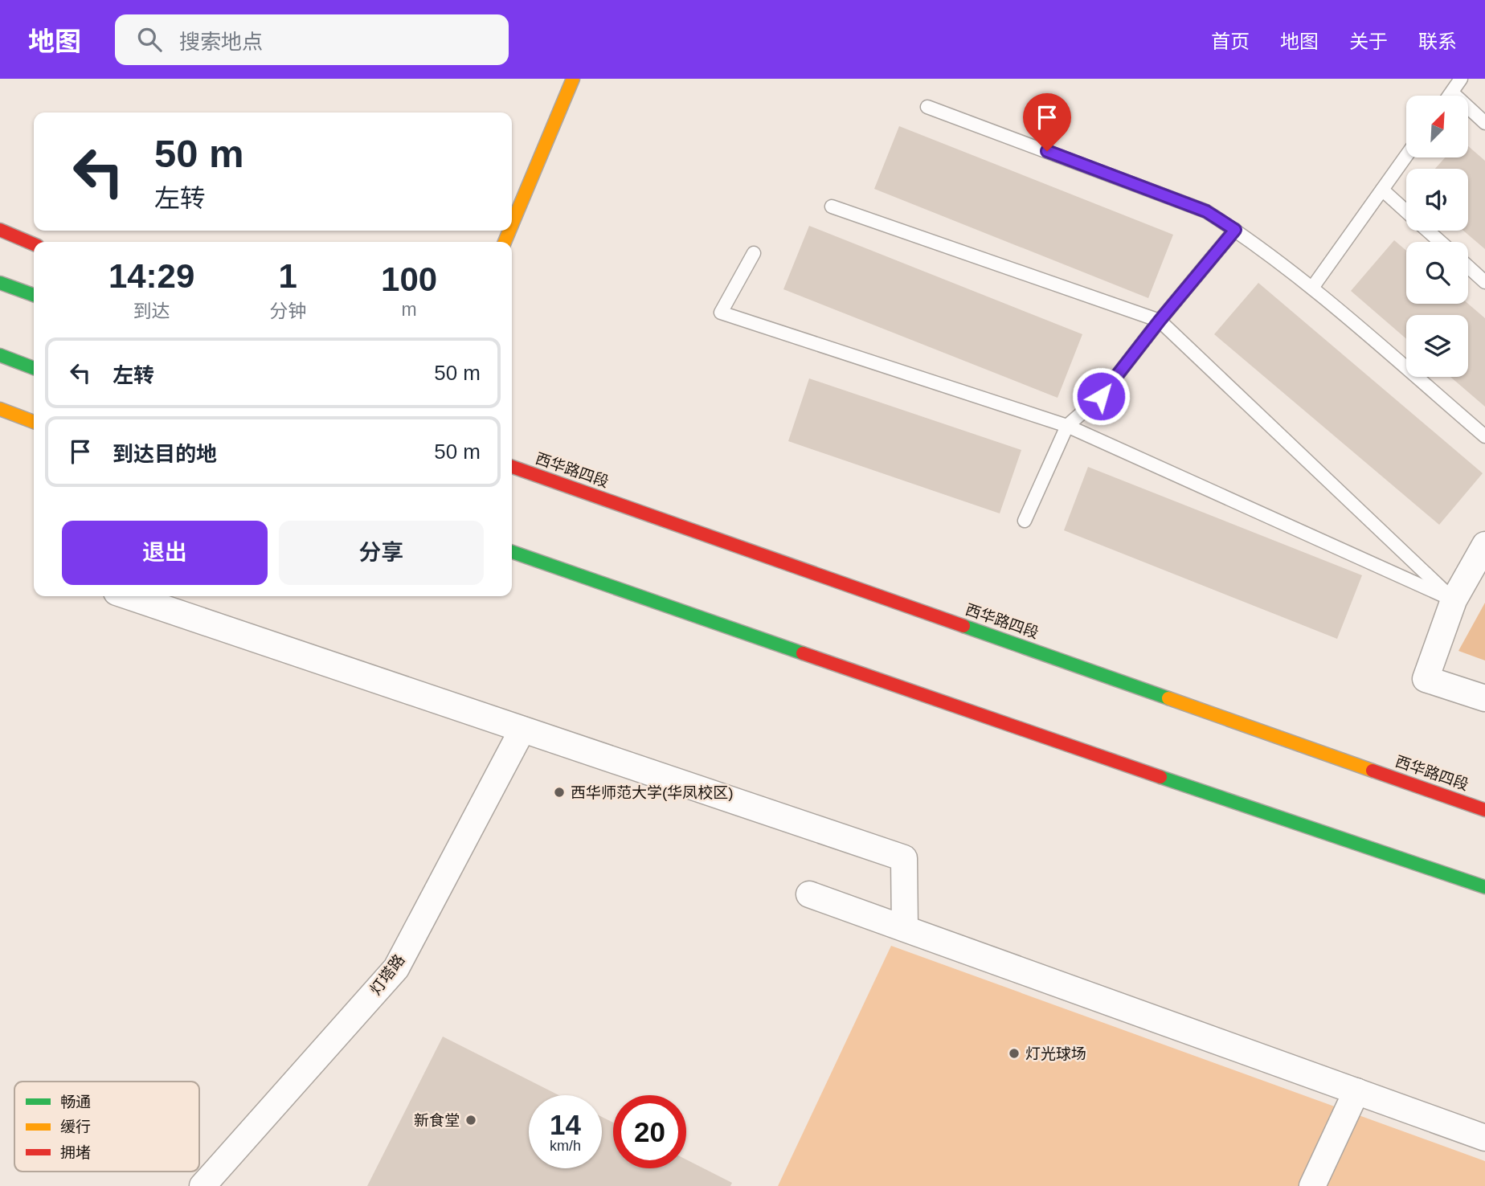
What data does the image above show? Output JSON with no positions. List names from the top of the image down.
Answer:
{
  "streets": {
    "main road": ["西华路四段"],
    "street": ["灯塔路"]
  },
  "places": ["西华师范大学(华凤校区)", "灯光球场", "新食堂"],
  "legend": ["畅通", "缓行", "拥堵"],
  "north": "top right",
  "page": {
    "header": "地图",
    "search": "搜索地点",
    "nav": [
      "首页",
      "地图",
      "关于",
      "联系"
    ],
    "turn": ["50 m", "左转"],
    "eta": [
      "14:29",
      "到达",
      "1",
      "分钟",
      "100",
      "m"
    ],
    "list": [
      {
        "name": "左转",
        "value": "50 m"
      },
      {
        "name": "到达目的地",
        "value": "50 m"
      }
    ],
    "buttons": ["退出", "分享"],
    "speed": "14 km/h",
    "limit": "20"
  }
}
